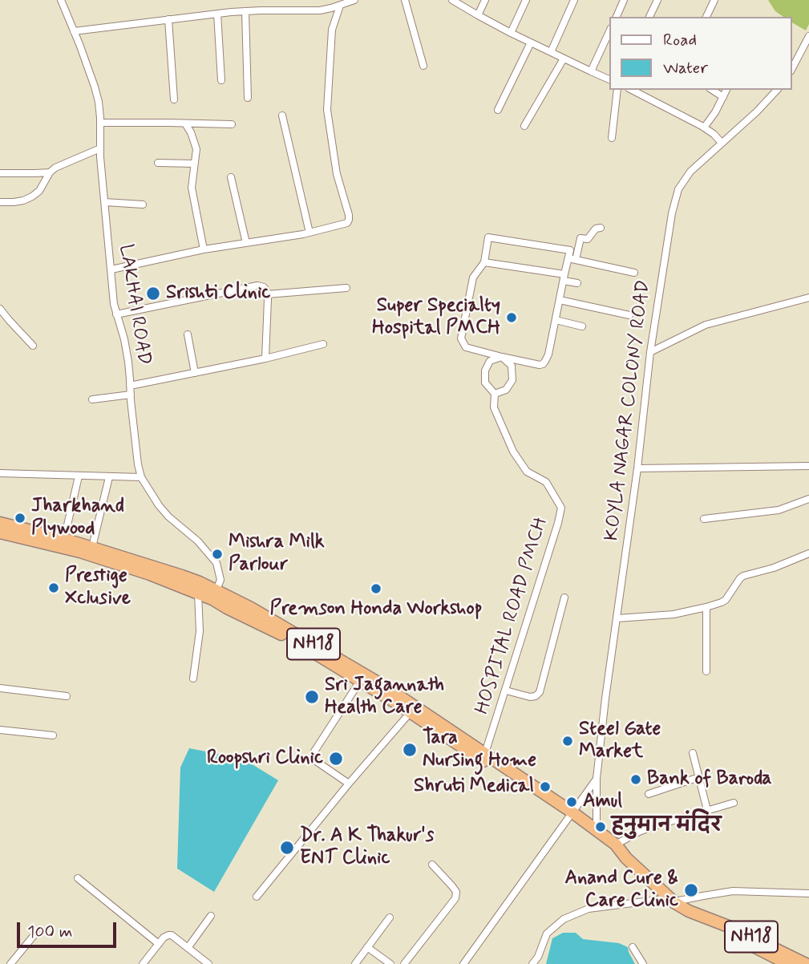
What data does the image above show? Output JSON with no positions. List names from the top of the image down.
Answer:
{
  "streets": {
    "highway": ["NH18"],
    "street": ["LAKHAI ROAD", "KOYLA NAGAR COLONY ROAD", "HOSPITAL ROAD PMCH"]
  },
  "crossings": [
    ["LAKHAI ROAD", "NH18"],
    ["KOYLA NAGAR COLONY ROAD", "NH18"],
    ["HOSPITAL ROAD PMCH", "NH18"]
  ],
  "places": [
    "Srishti Clinic",
    "Super Specialty Hospital PMCH",
    "Jharkhand Plywood",
    "Mishra Milk Parlour",
    "Prestige Xclusive",
    "Premson Honda Workshop",
    "Sri Jagannath Health Care",
    "Steel Gate Market",
    "Tara Nursing Home",
    "Roopshri Clinic",
    "Bank of Baroda",
    "Shruti Medical",
    "Amul",
    "हनुमान मंदिर",
    "Dr. A K Thakur's ENT Clinic",
    "Anand Cure & Care Clinic"
  ],
  "legend": ["Road", "Water"],
  "scale_bar": "100 m"
}
